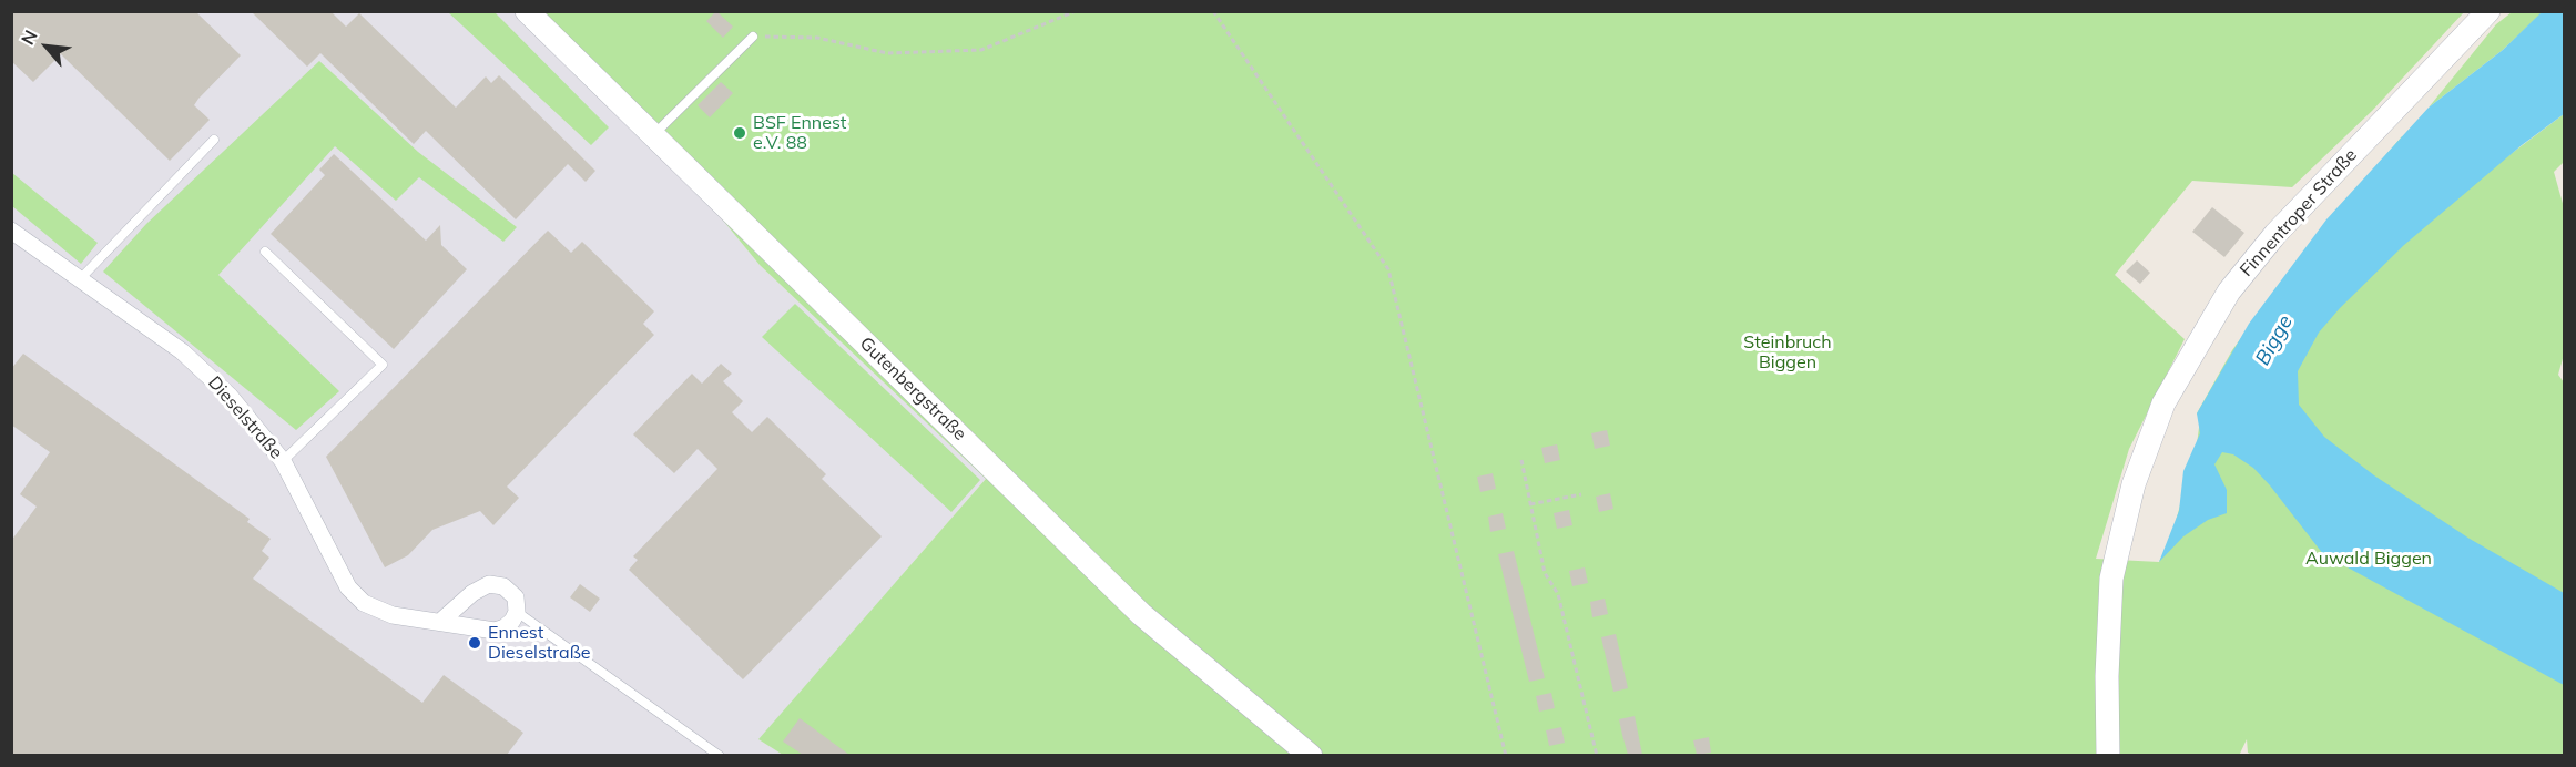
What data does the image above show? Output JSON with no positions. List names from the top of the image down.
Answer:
{
  "streets": {
    "main road": ["Finnentroper Straße", "Gutenbergstraße"],
    "street": ["Dieselstraße"]
  },
  "water": ["Bigge"],
  "parks": ["Steinbruch Biggen", "Auwald Biggen"],
  "places": ["BSF Ennest e.V. 88", "Ennest Dieselstraße"],
  "north": "top left"
}
